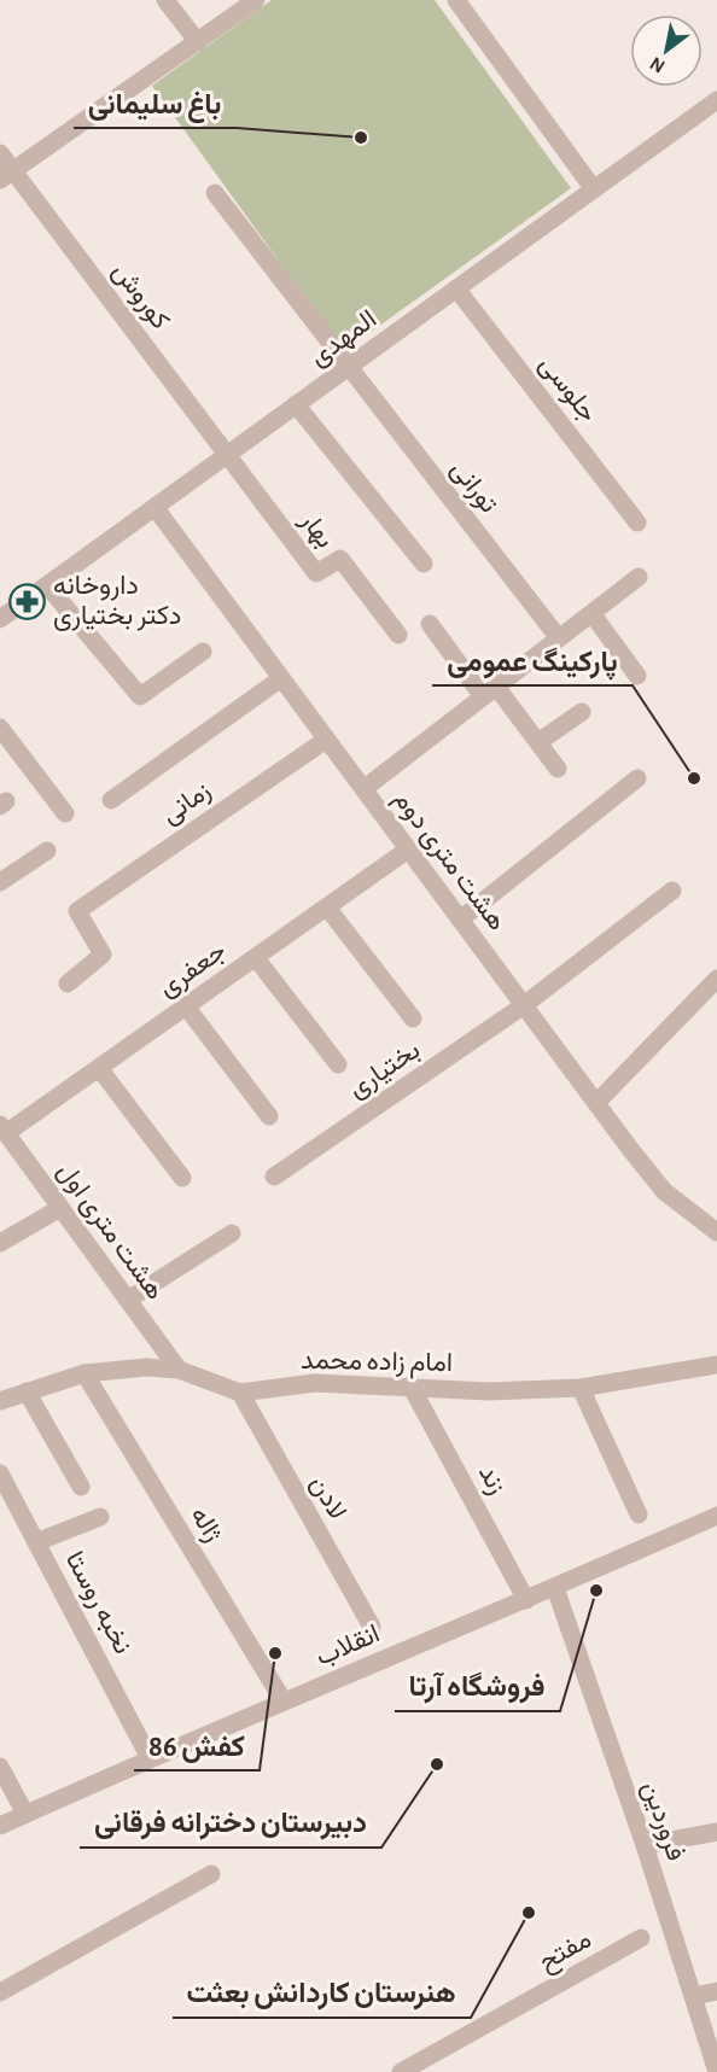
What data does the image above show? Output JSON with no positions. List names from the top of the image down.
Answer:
{
  "streets": {
    "street": [
      "کوروش",
      "المهدی",
      "جلوسی",
      "تورانی",
      "بهار",
      "زمانی",
      "هشت متری دوم",
      "جعفری",
      "بختیاری",
      "هشت متری اول",
      "امام زاده محمد",
      "زند",
      "لادن",
      "ژاله",
      "نخبه روستا",
      "انقلاب",
      "فروردین",
      "مفتح"
    ]
  },
  "crossings": [
    ["کوروش", "المهدی"],
    ["کوروش", "بهار"],
    ["المهدی", "جلوسی"],
    ["المهدی", "تورانی"],
    ["المهدی", "بهار"],
    ["المهدی", "هشت متری دوم"],
    ["زمانی", "هشت متری دوم"],
    ["هشت متری دوم", "جعفری"],
    ["هشت متری دوم", "بختیاری"],
    ["جعفری", "هشت متری اول"],
    ["هشت متری اول", "امام زاده محمد"],
    ["امام زاده محمد", "زند"],
    ["امام زاده محمد", "لادن"],
    ["امام زاده محمد", "ژاله"],
    ["زند", "انقلاب"],
    ["ژاله", "انقلاب"],
    ["نخبه روستا", "انقلاب"],
    ["انقلاب", "فروردین"]
  ],
  "places": {
    "other": [
      "باغ سلیمانی",
      "پارکینگ عمومی",
      "فروشگاه آرتا",
      "کفش 86",
      "دبیرستان دخترانه فرقانی",
      "هنرستان کاردانش بعثت"
    ],
    "pharmacy": ["داروخانه دکتر بختیاری"]
  },
  "north": "bottom left"
}
